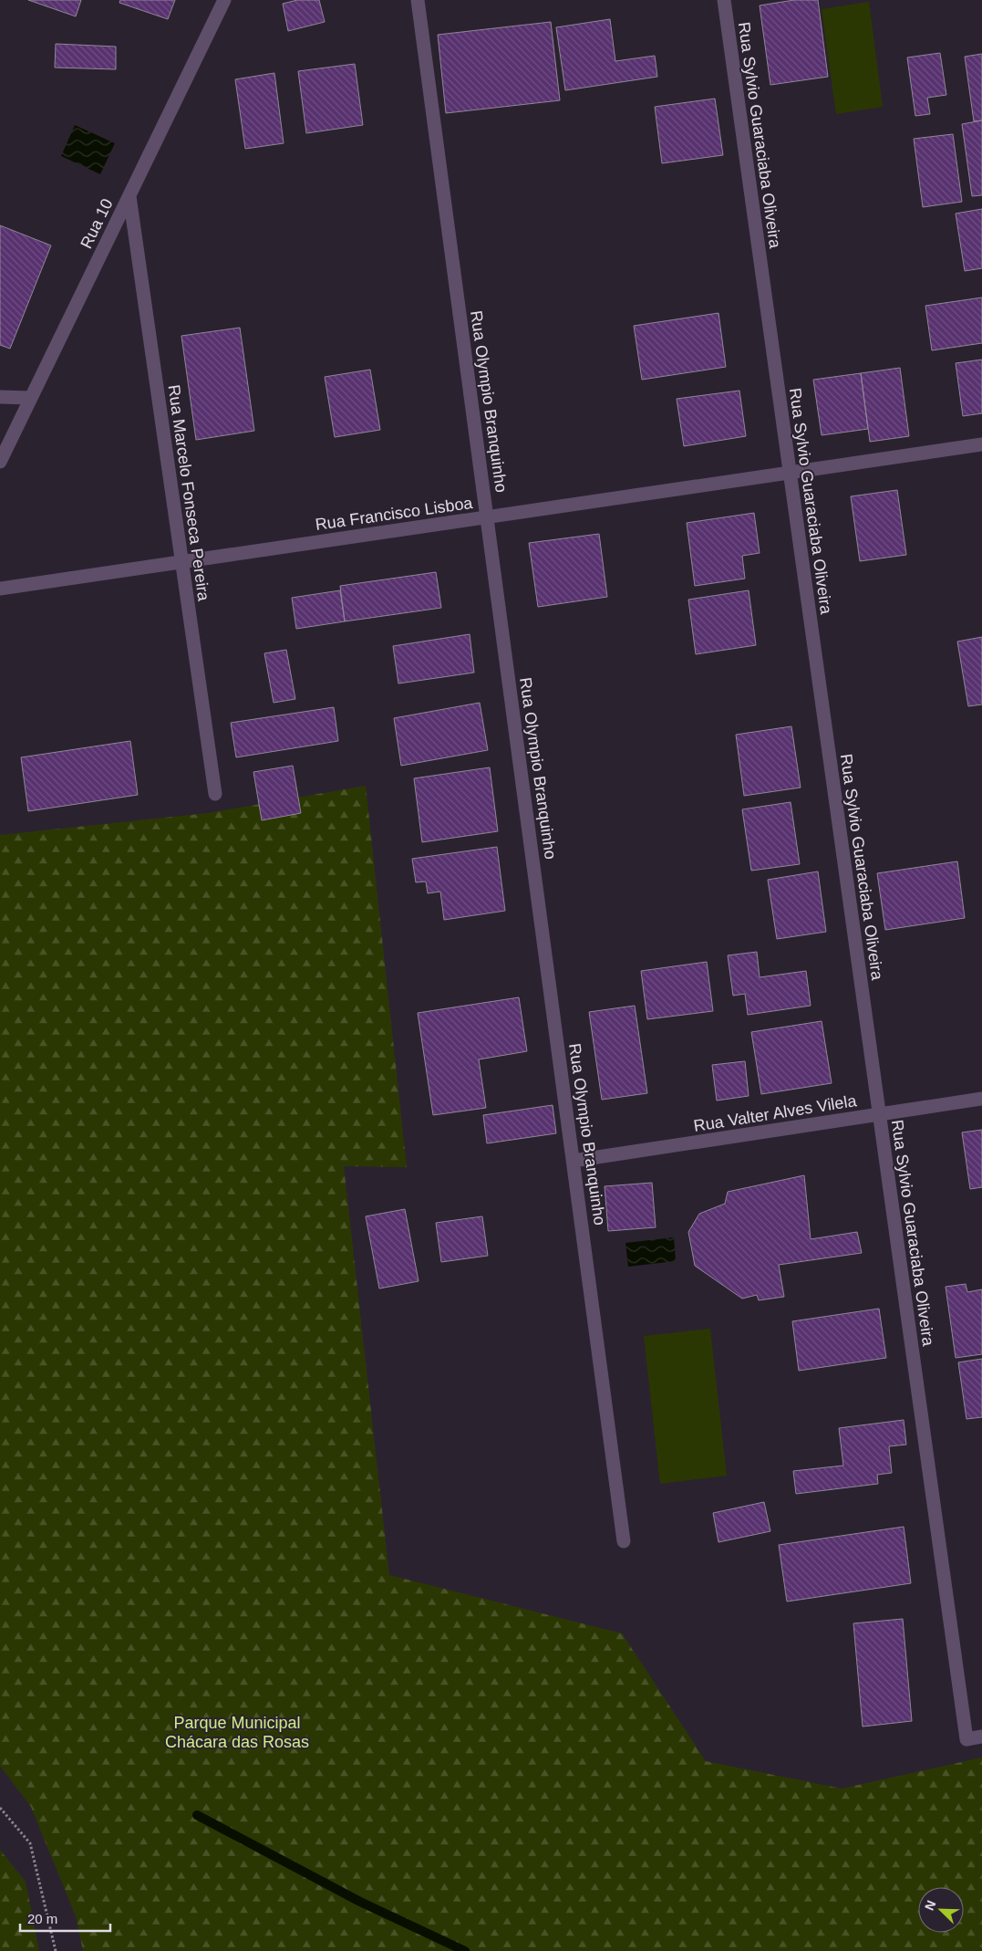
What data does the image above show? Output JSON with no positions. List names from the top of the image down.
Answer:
{
  "streets": {
    "street": [
      "Rua Sylvio Guaraciaba Oliveira",
      "Rua 10",
      "Rua Olympio Branquinho",
      "Rua Marcelo Fonseca Pereira",
      "Rua Francisco Lisboa",
      "Rua Valter Alves Vilela"
    ]
  },
  "crossings": [
    ["Rua Sylvio Guaraciaba Oliveira", "Rua Francisco Lisboa"],
    ["Rua Sylvio Guaraciaba Oliveira", "Rua Valter Alves Vilela"],
    ["Rua 10", "Rua Marcelo Fonseca Pereira"],
    ["Rua Olympio Branquinho", "Rua Francisco Lisboa"],
    ["Rua Olympio Branquinho", "Rua Valter Alves Vilela"],
    ["Rua Marcelo Fonseca Pereira", "Rua Francisco Lisboa"]
  ],
  "parks": ["Parque Municipal Chácara das Rosas"],
  "scale_bar": "20 m",
  "north": "top left"
}
